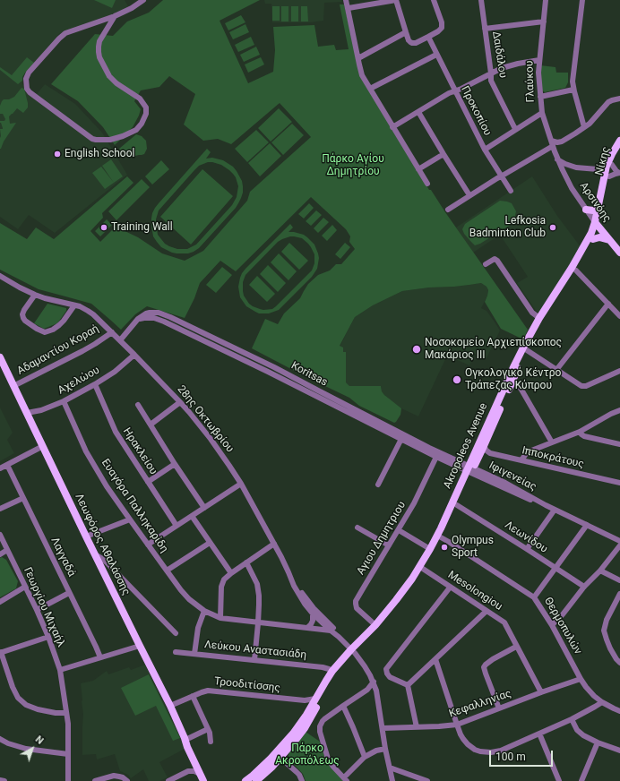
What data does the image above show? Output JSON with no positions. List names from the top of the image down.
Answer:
{
  "streets": {
    "main road": [
      "Νίκης",
      "Αρσινόης",
      "Akropoleos Avenue",
      "Λεωφόρος Αθαλάσσης"
    ],
    "street": [
      "Δαιδάλου",
      "Γλαύκου",
      "Προκοπίου",
      "Αδαμαντίου Κοραή",
      "Koritsas",
      "Αχελώου",
      "28ης Οκτωβρίου",
      "Ηρακλείου",
      "Ιπποκράτους",
      "Ιφιγενείας",
      "Ευαγόρα Παλληκαρίδη",
      "Λεωνίδου",
      "Αγιου Δημητριου",
      "Λαγγαδά",
      "Mesolongiou",
      "Γεωργίου Μιχαήλ",
      "Θερμοπυλών",
      "Λεύκου Αναστασιάδη",
      "Τροοδιτίσσης",
      "Κεφαλληνίας"
    ]
  },
  "crossings": [
    ["Νίκης", "Αρσινόης"],
    ["Νίκης", "Akropoleos Avenue"],
    ["Αρσινόης", "Akropoleos Avenue"],
    ["Αδαμαντίου Κοραή", "28ης Οκτωβρίου"],
    ["Αδαμαντίου Κοραή", "Λεωφόρος Αθαλάσσης"],
    ["Koritsas", "28ης Οκτωβρίου"],
    ["Koritsas", "Akropoleos Avenue"],
    ["Koritsas", "Ιφιγενείας"],
    ["Koritsas", "Αγιου Δημητριου"],
    ["Αχελώου", "28ης Οκτωβρίου"],
    ["Αχελώου", "Ηρακλείου"],
    ["Αχελώου", "Ευαγόρα Παλληκαρίδη"],
    ["Αχελώου", "Λεωφόρος Αθαλάσσης"],
    ["28ης Οκτωβρίου", "Akropoleos Avenue"],
    ["28ης Οκτωβρίου", "Ευαγόρα Παλληκαρίδη"],
    ["28ης Οκτωβρίου", "Κεφαλληνίας"],
    ["Akropoleos Avenue", "Ιπποκράτους"],
    ["Akropoleos Avenue", "Ιφιγενείας"],
    ["Akropoleos Avenue", "Λεωνίδου"],
    ["Akropoleos Avenue", "Αγιου Δημητριου"],
    ["Akropoleos Avenue", "Mesolongiou"],
    ["Akropoleos Avenue", "Θερμοπυλών"],
    ["Λεωφόρος Αθαλάσσης", "Τροοδιτίσσης"],
    ["Mesolongiou", "Κεφαλληνίας"],
    ["Θερμοπυλών", "Κεφαλληνίας"]
  ],
  "parks": ["Πάρκο Αγίου Δημητρίου", "Πάρκο Ακροπόλεως"],
  "places": [
    "English School",
    "Training Wall",
    "Lefkosia Badminton Club",
    "Νοσοκομείο Αρχιεπίσκοπος Μακάριος ΙΙΙ",
    "Ογκολογικό Κέντρο Τράπεζας Κύπρου",
    "Olympus Sport"
  ],
  "scale_bar": "100 m",
  "north": "top right"
}
